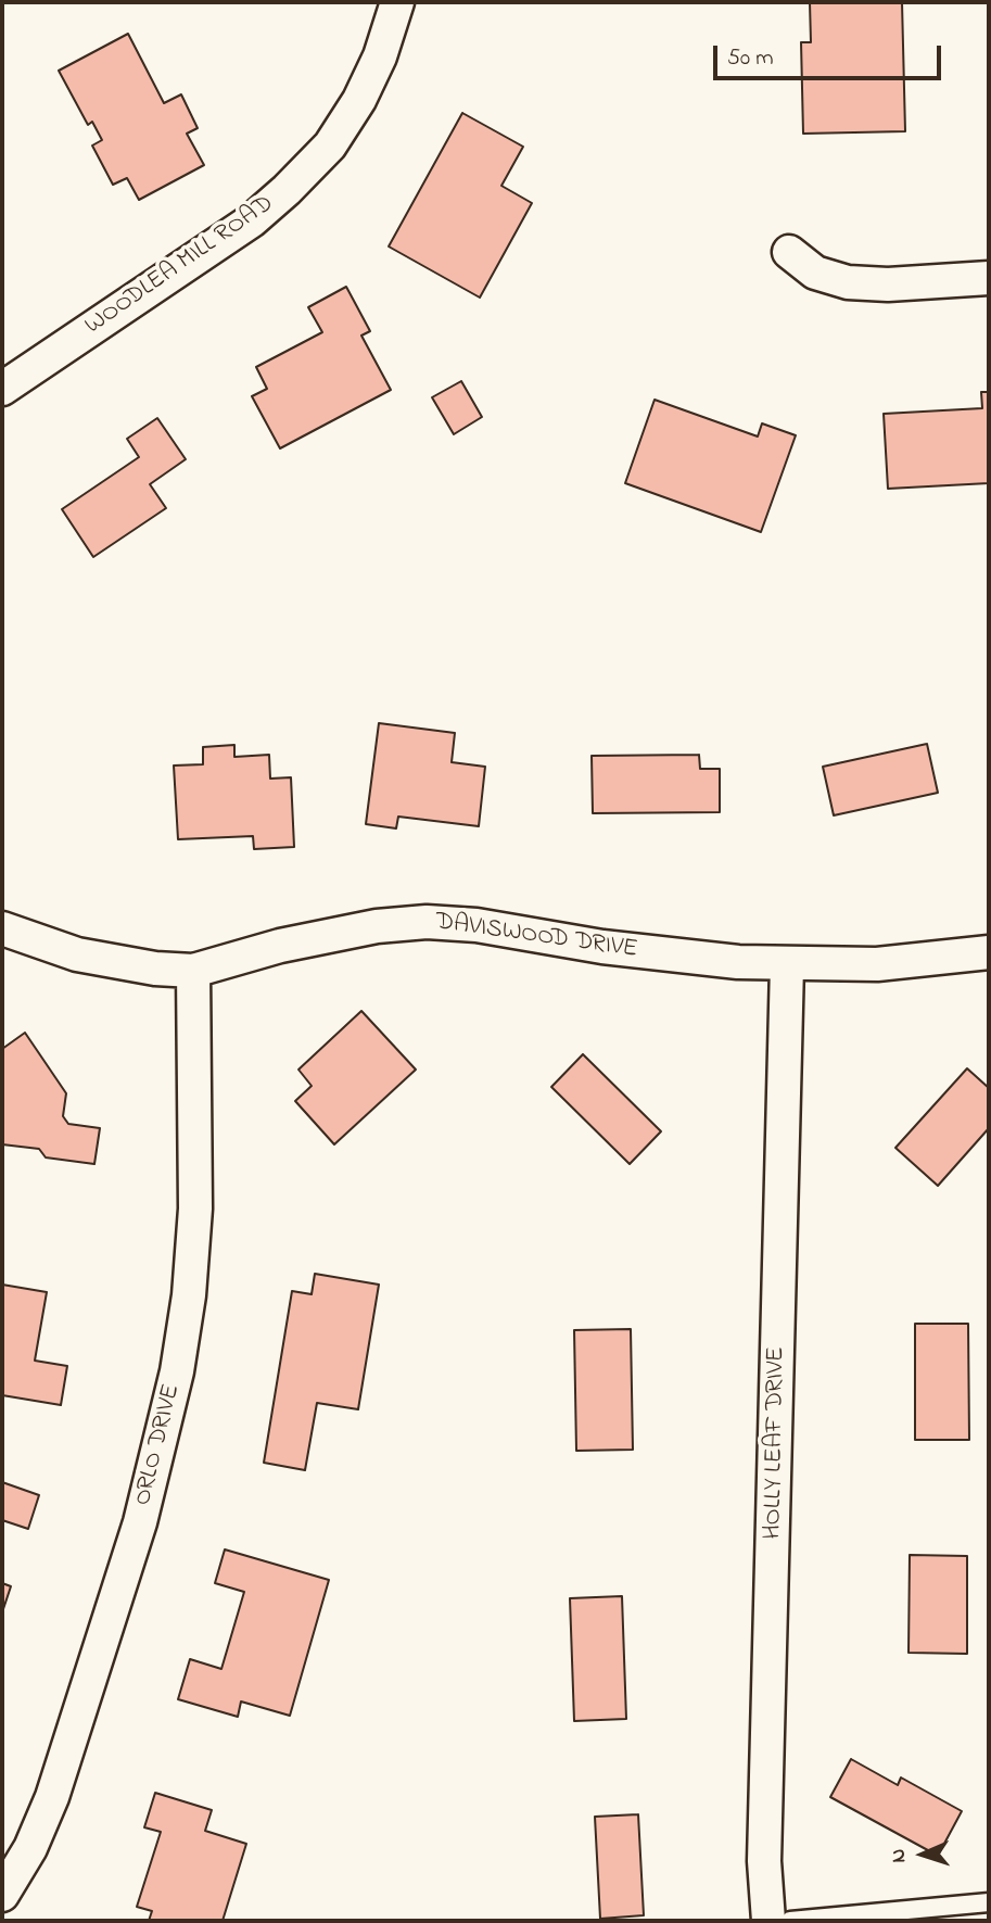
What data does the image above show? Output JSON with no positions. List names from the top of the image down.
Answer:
{
  "streets": {
    "street": [
      "WOODLEA MILL ROAD",
      "DAVISWOOD DRIVE",
      "HOLLY LEAF DRIVE",
      "ORLO DRIVE"
    ]
  },
  "crossings": [
    ["DAVISWOOD DRIVE", "HOLLY LEAF DRIVE"],
    ["DAVISWOOD DRIVE", "ORLO DRIVE"]
  ],
  "scale_bar": "50 m",
  "north": "left"
}
